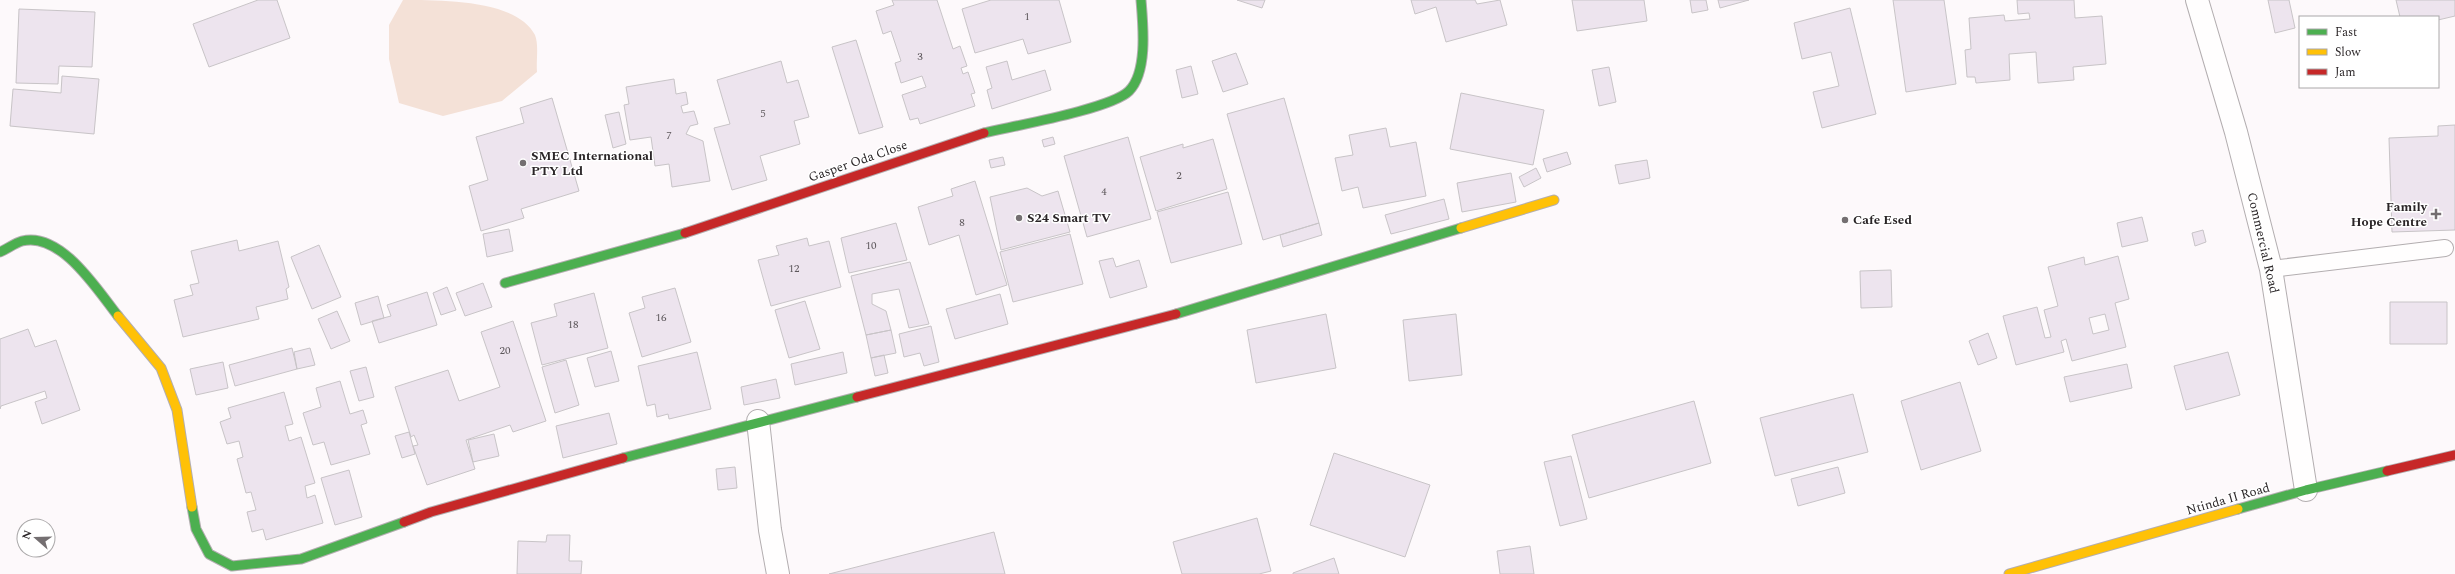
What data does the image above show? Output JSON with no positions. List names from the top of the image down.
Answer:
{
  "streets": {
    "street": ["Gasper Oda Close", "Commercial Road", "Ntinda II Road"]
  },
  "crossings": [
    ["Commercial Road", "Ntinda II Road"]
  ],
  "places": {
    "other": ["SMEC International PTY Ltd", "S24 Smart TV", "Cafe Esed"],
    "health": ["Family Hope Centre"]
  },
  "house_numbers": [
    "1",
    "3",
    "5",
    "7",
    "2",
    "4",
    "8",
    "10",
    "12",
    "16",
    "18",
    "20"
  ],
  "legend": ["Fast", "Slow", "Jam"],
  "north": "left"
}
